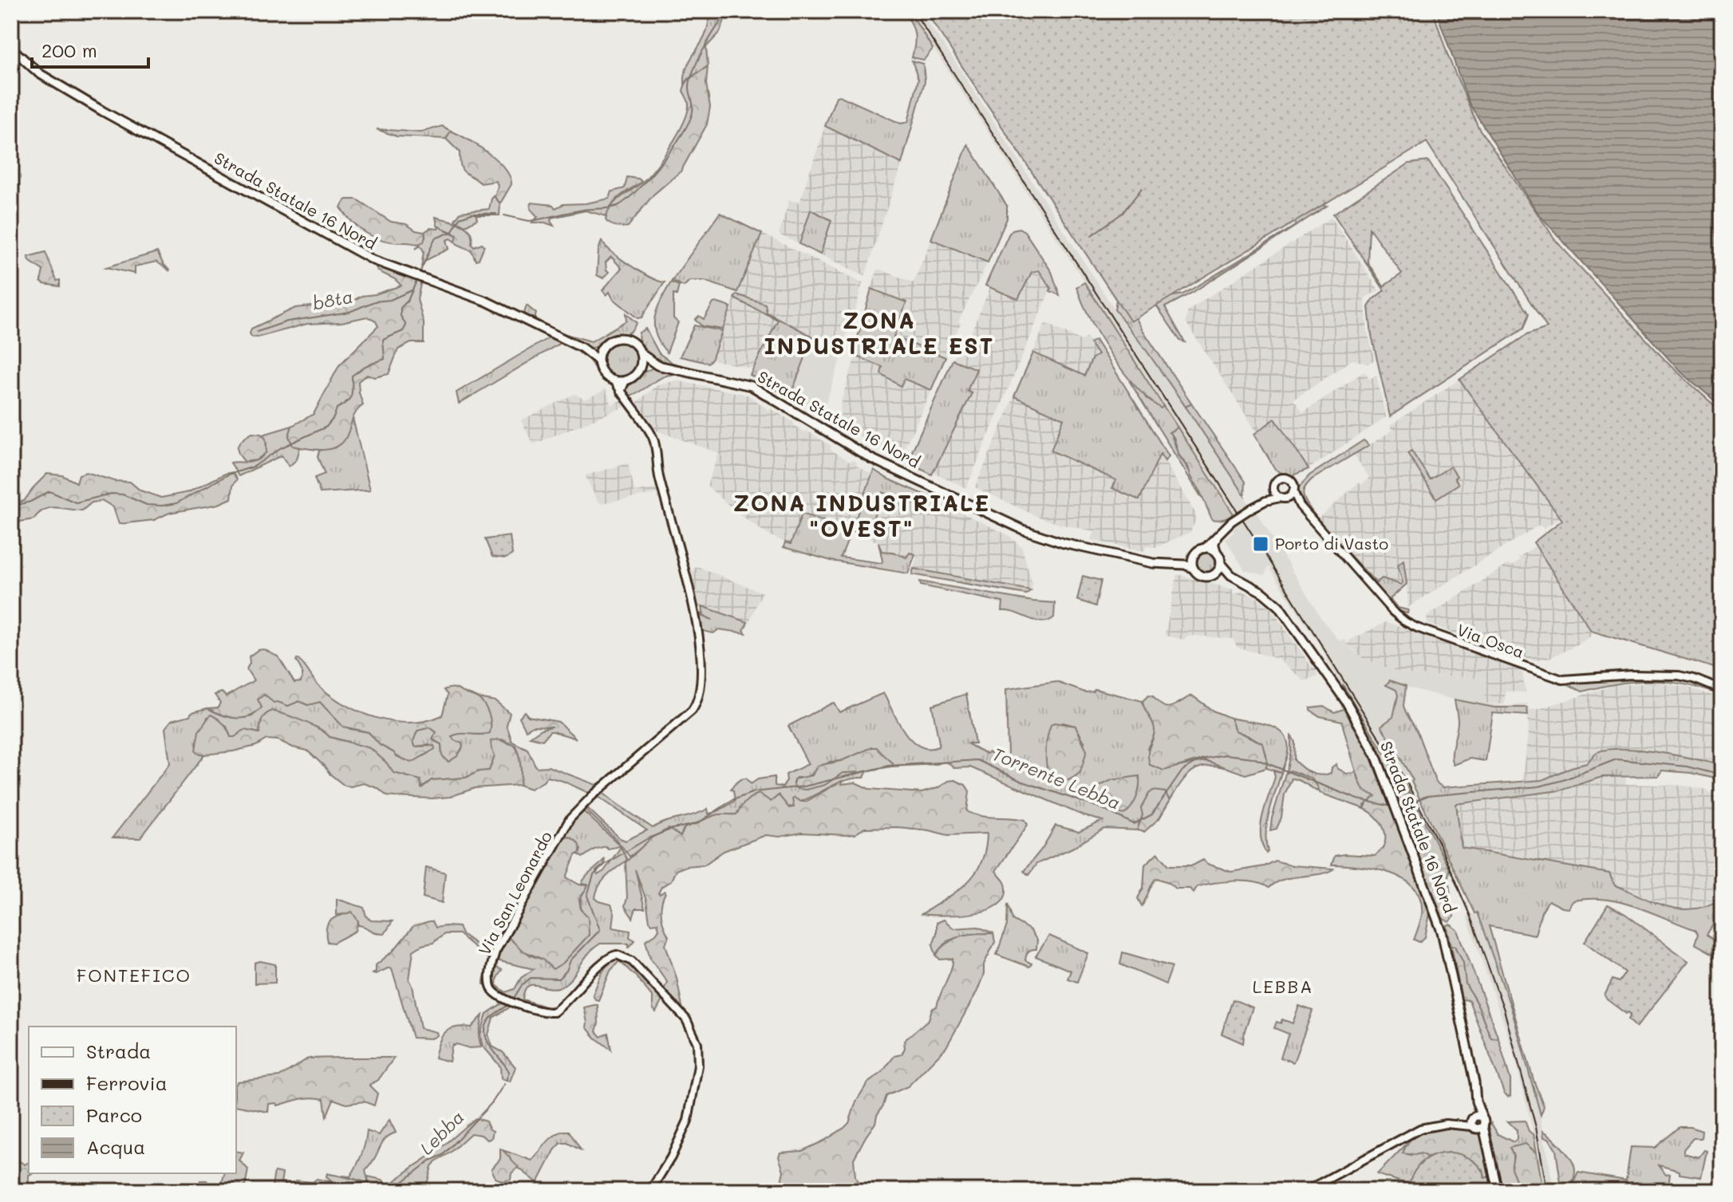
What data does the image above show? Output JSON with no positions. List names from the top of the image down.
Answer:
{
  "streets": {
    "main road": ["Strada Statale 16 Nord"],
    "street": ["Via Osca", "Via San Leonardo"]
  },
  "districts": [
    "ZONA INDUSTRIALE EST",
    "ZONA INDUSTRIALE \"OVEST\"",
    "FONTEFICO",
    "LEBBA"
  ],
  "water": ["b8ta", "Torrente Lebba", "Lebba"],
  "places": {
    "transit": ["Porto di Vasto"]
  },
  "legend": [
    "Strada",
    "Ferrovia",
    "Parco",
    "Acqua"
  ],
  "scale_bar": "200 m"
}
